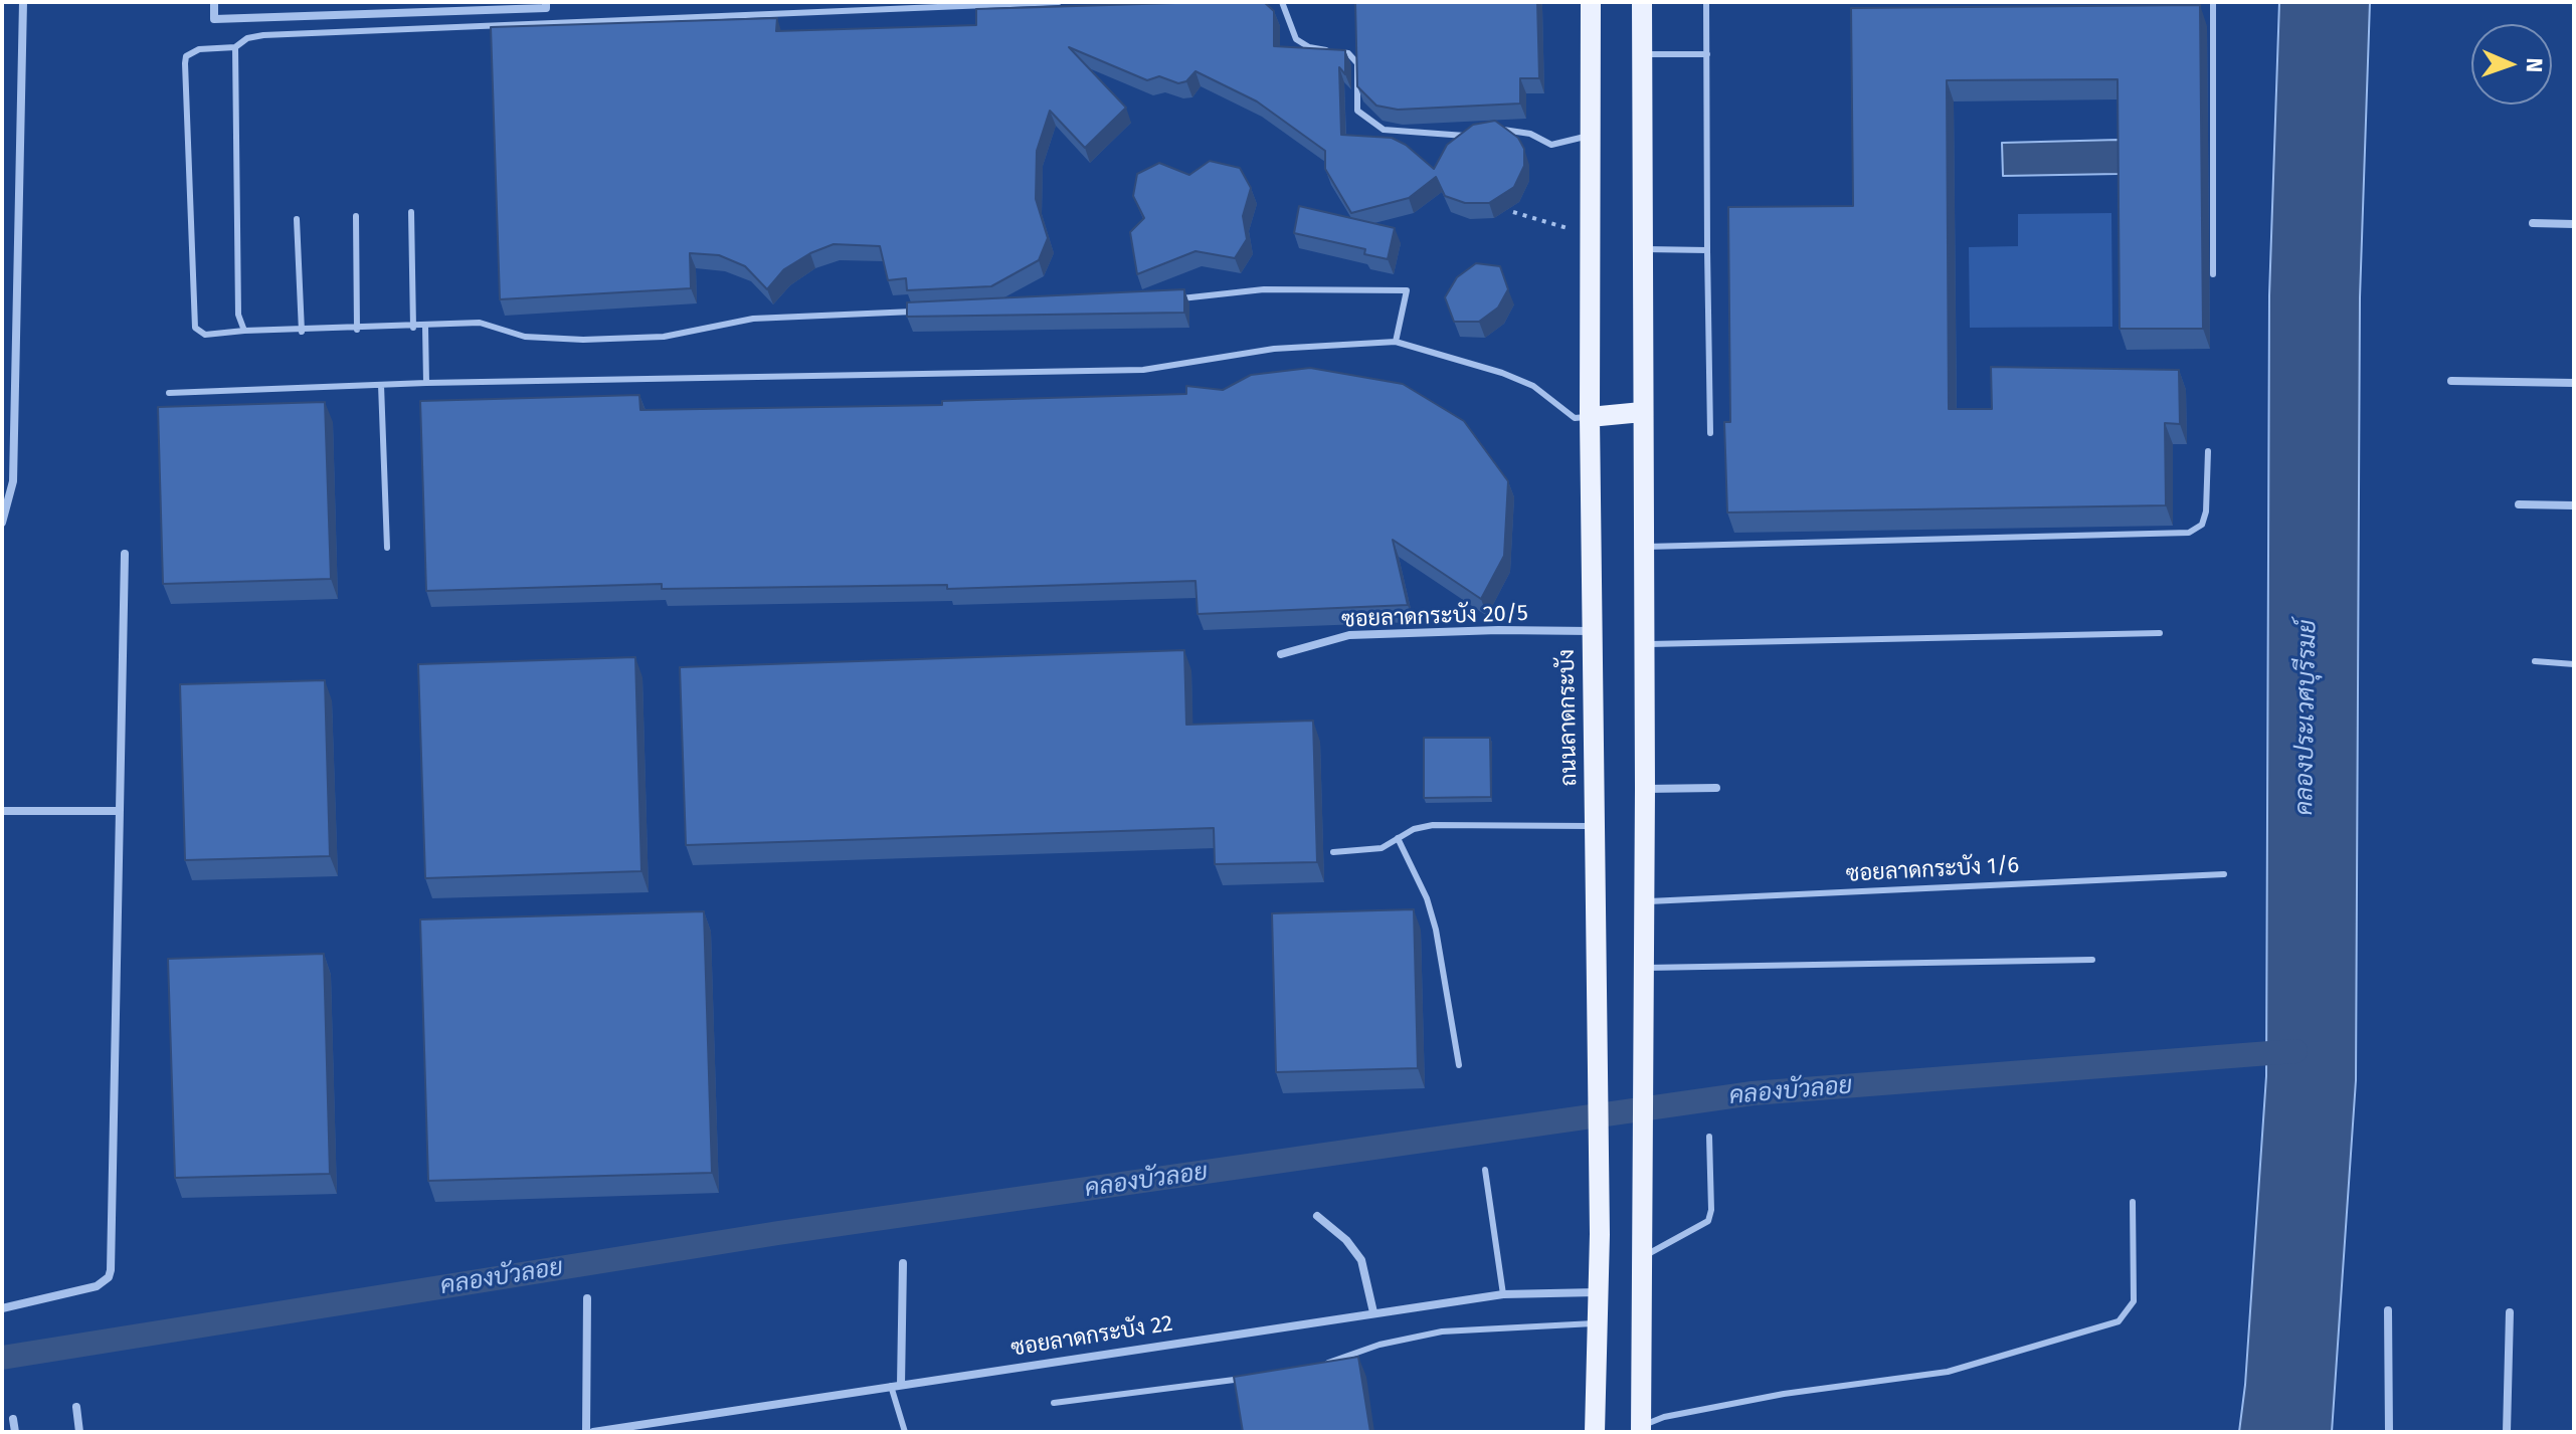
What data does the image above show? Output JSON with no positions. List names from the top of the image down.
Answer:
{
  "streets": {
    "main road": ["ถนนลาดกระบัง"],
    "street": ["ซอยลาดกระบัง 20/5", "ซอยลาดกระบัง 22"],
    "lane": ["ซอยลาดกระบัง 1/6"]
  },
  "crossings": [
    ["ซอยลาดกระบัง 20/5", "ถนนลาดกระบัง"],
    ["ถนนลาดกระบัง", "ซอยลาดกระบัง 22"]
  ],
  "water": ["คลองประเวศบุรีรมย์", "คลองบัวลอย"],
  "north": "right"
}
